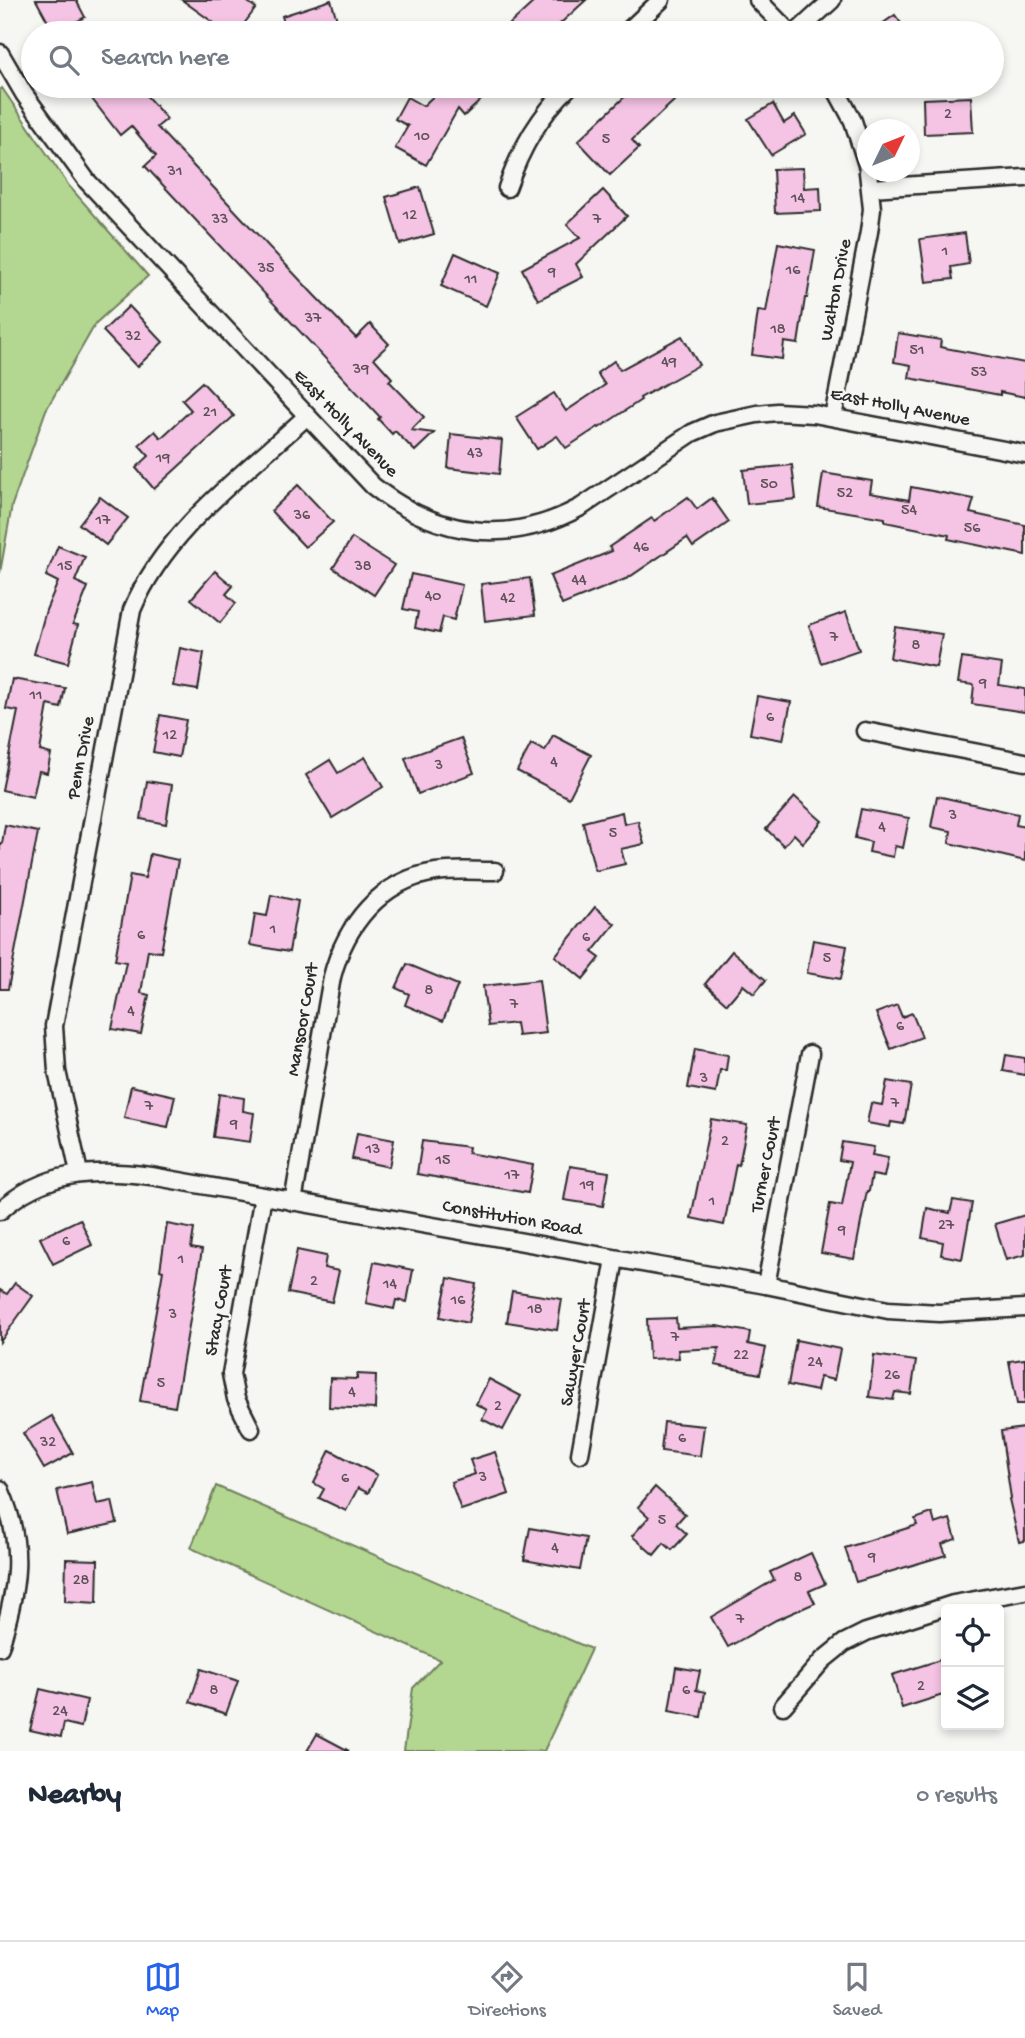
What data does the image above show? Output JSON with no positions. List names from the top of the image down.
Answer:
{
  "streets": {
    "street": [
      "Walton Drive",
      "East Holly Avenue",
      "Penn Drive",
      "Mansoor Court",
      "Turner Court",
      "Constitution Road",
      "Stacy Court",
      "Sawyer Court"
    ]
  },
  "crossings": [
    ["Walton Drive", "East Holly Avenue"],
    ["East Holly Avenue", "Penn Drive"],
    ["Penn Drive", "Constitution Road"],
    ["Mansoor Court", "Constitution Road"],
    ["Turner Court", "Constitution Road"],
    ["Constitution Road", "Stacy Court"],
    ["Constitution Road", "Sawyer Court"]
  ],
  "house_numbers": [
    "2",
    "10",
    "5",
    "31",
    "14",
    "12",
    "33",
    "7",
    "1",
    "35",
    "16",
    "9",
    "11",
    "37",
    "18",
    "32",
    "51",
    "49",
    "39",
    "53",
    "21",
    "43",
    "19",
    "50",
    "52",
    "54",
    "36",
    "17",
    "56",
    "46",
    "15",
    "38",
    "44",
    "40",
    "42",
    "7",
    "8",
    "9",
    "11",
    "6",
    "12",
    "4",
    "3",
    "3",
    "4",
    "5",
    "1",
    "6",
    "6",
    "5",
    "8",
    "7",
    "4",
    "6",
    "3",
    "7",
    "7",
    "9",
    "2",
    "13",
    "15",
    "17",
    "19",
    "1",
    "27",
    "9",
    "6",
    "1",
    "2",
    "14",
    "16",
    "18",
    "3",
    "7",
    "22",
    "24",
    "26",
    "5",
    "4",
    "2",
    "6",
    "32",
    "3",
    "6",
    "5",
    "4",
    "9",
    "8",
    "28",
    "7",
    "2",
    "8",
    "6",
    "24"
  ],
  "north": "top right",
  "page": {
    "search": "Search here",
    "heading": ["Nearby", "0 results"],
    "nav": ["Map", "Directions", "Saved"]
  }
}
